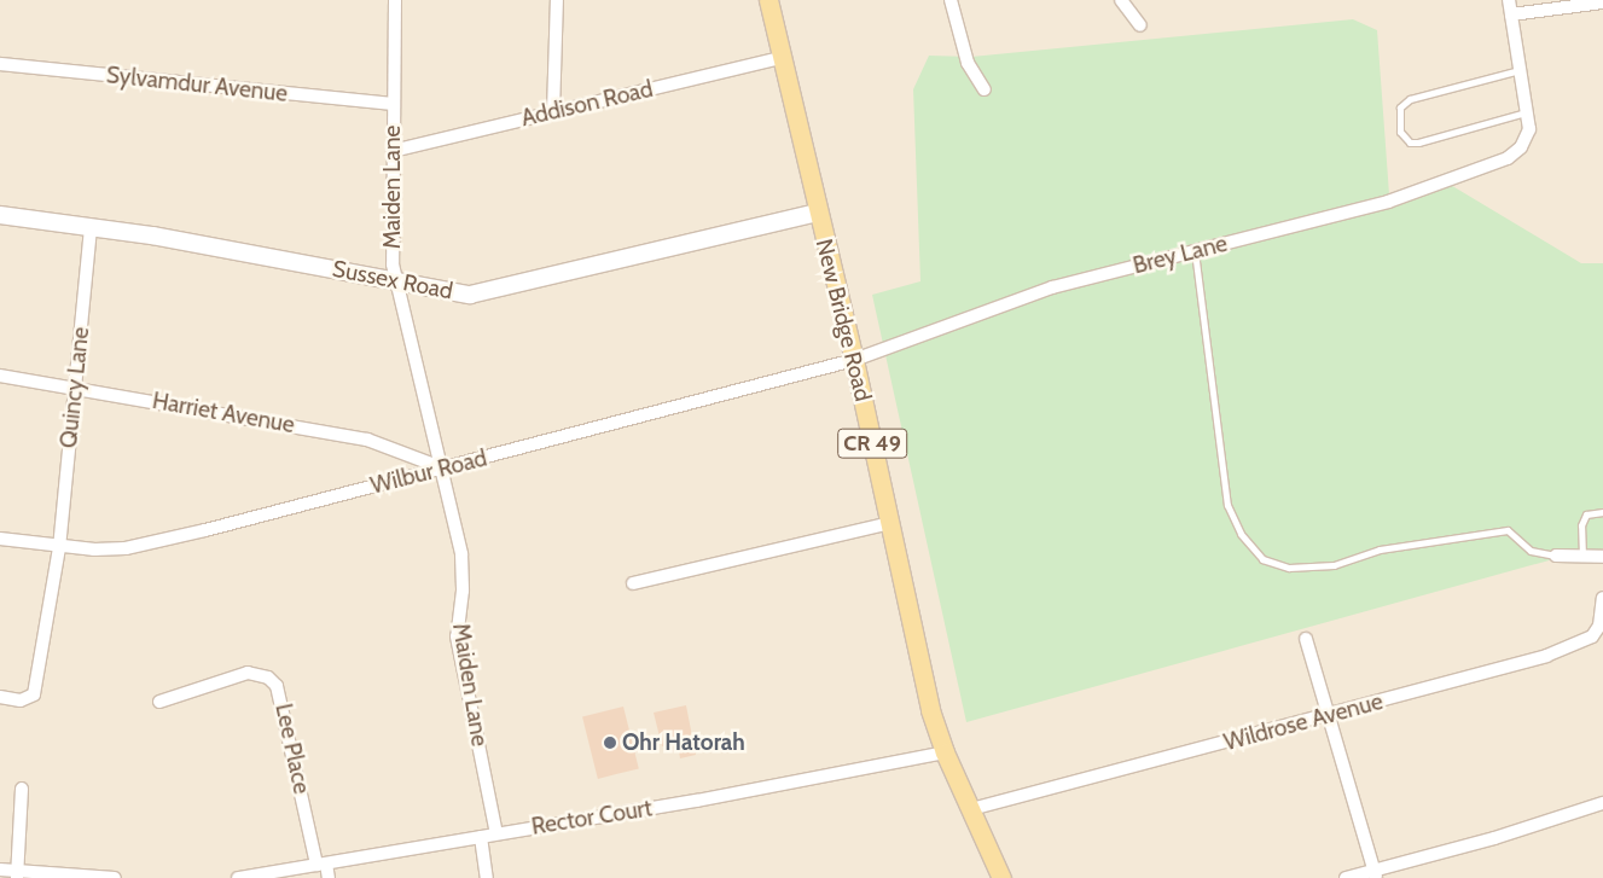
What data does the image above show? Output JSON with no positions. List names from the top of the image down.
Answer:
{
  "streets": {
    "main road": ["New Bridge Road", "CR 49"],
    "street": [
      "Sylvamdur Avenue",
      "Addison Road",
      "Maiden Lane",
      "Brey Lane",
      "Sussex Road",
      "Quincy Lane",
      "Harriet Avenue",
      "Wilbur Road",
      "Wildrose Avenue",
      "Lee Place",
      "Rector Court"
    ]
  },
  "crossings": [
    ["Sylvamdur Avenue", "Maiden Lane"],
    ["Addison Road", "Maiden Lane"],
    ["Addison Road", "New Bridge Road"],
    ["Maiden Lane", "Sussex Road"],
    ["Maiden Lane", "Harriet Avenue"],
    ["Maiden Lane", "Wilbur Road"],
    ["Maiden Lane", "Rector Court"],
    ["Brey Lane", "New Bridge Road"],
    ["Brey Lane", "Wilbur Road"],
    ["Sussex Road", "New Bridge Road"],
    ["Sussex Road", "Quincy Lane"],
    ["New Bridge Road", "Wilbur Road"],
    ["New Bridge Road", "Wildrose Avenue"],
    ["New Bridge Road", "Rector Court"],
    ["Quincy Lane", "Harriet Avenue"],
    ["Quincy Lane", "Wilbur Road"],
    ["Harriet Avenue", "Wilbur Road"],
    ["Lee Place", "Rector Court"]
  ],
  "places": ["Ohr Hatorah"]
}
